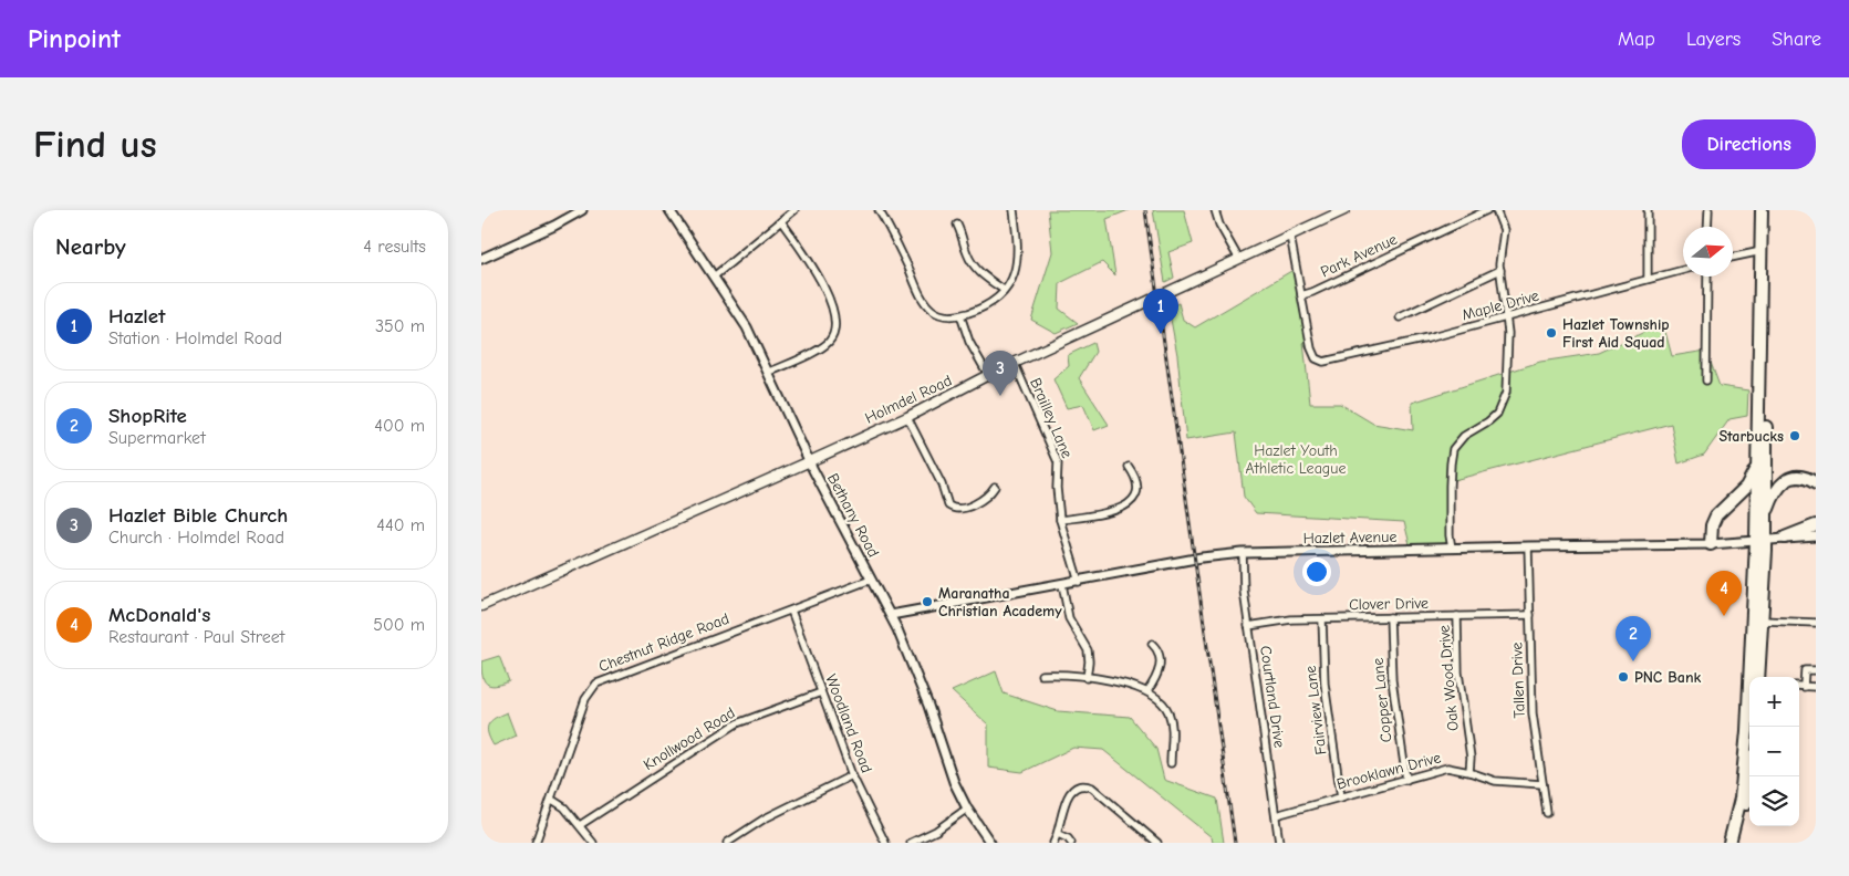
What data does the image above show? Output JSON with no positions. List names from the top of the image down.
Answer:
{
  "streets": {
    "main road": ["Holmdel Road"],
    "street": [
      "Park Avenue",
      "Maple Drive",
      "Brailley Lane",
      "Bethany Road",
      "Hazlet Avenue",
      "Clover Drive",
      "Chestnut Ridge Road",
      "Oak Wood Drive",
      "Tallen Drive",
      "Courtland Drive",
      "Copper Lane",
      "Fairview Lane",
      "Woodland Road",
      "Knollwood Road",
      "Brooklawn Drive"
    ]
  },
  "crossings": [
    ["Park Avenue", "Maple Drive"],
    ["Holmdel Road", "Brailley Lane"],
    ["Holmdel Road", "Bethany Road"],
    ["Brailley Lane", "Hazlet Avenue"],
    ["Bethany Road", "Hazlet Avenue"],
    ["Bethany Road", "Chestnut Ridge Road"],
    ["Hazlet Avenue", "Tallen Drive"],
    ["Hazlet Avenue", "Courtland Drive"],
    ["Clover Drive", "Oak Wood Drive"],
    ["Clover Drive", "Tallen Drive"],
    ["Clover Drive", "Courtland Drive"],
    ["Clover Drive", "Copper Lane"],
    ["Clover Drive", "Fairview Lane"],
    ["Chestnut Ridge Road", "Woodland Road"],
    ["Oak Wood Drive", "Brooklawn Drive"],
    ["Tallen Drive", "Brooklawn Drive"],
    ["Courtland Drive", "Brooklawn Drive"],
    ["Copper Lane", "Brooklawn Drive"],
    ["Fairview Lane", "Brooklawn Drive"],
    ["Woodland Road", "Knollwood Road"]
  ],
  "parks": ["Hazlet Youth Athletic League"],
  "places": [
    "Hazlet Township First Aid Squad",
    "Starbucks",
    "Maranatha Christian Academy",
    "PNC Bank"
  ],
  "north": "right",
  "page": {
    "header": "Pinpoint",
    "nav": ["Map", "Layers", "Share"],
    "buttons": "Directions",
    "title": "Find us",
    "heading": ["Nearby", "4 results"],
    "list": [
      {
        "mark": "1",
        "name": "Hazlet",
        "note": "Station · Holmdel Road",
        "value": "350 m"
      },
      {
        "mark": "2",
        "name": "ShopRite",
        "note": "Supermarket",
        "value": "400 m"
      },
      {
        "mark": "3",
        "name": "Hazlet Bible Church",
        "note": "Church · Holmdel Road",
        "value": "440 m"
      },
      {
        "mark": "4",
        "name": "McDonald's",
        "note": "Restaurant · Paul Street",
        "value": "500 m"
      }
    ],
    "pins": [
      "1",
      "3",
      "4",
      "2"
    ],
    "map_buttons": ["+", "−"]
  }
}
